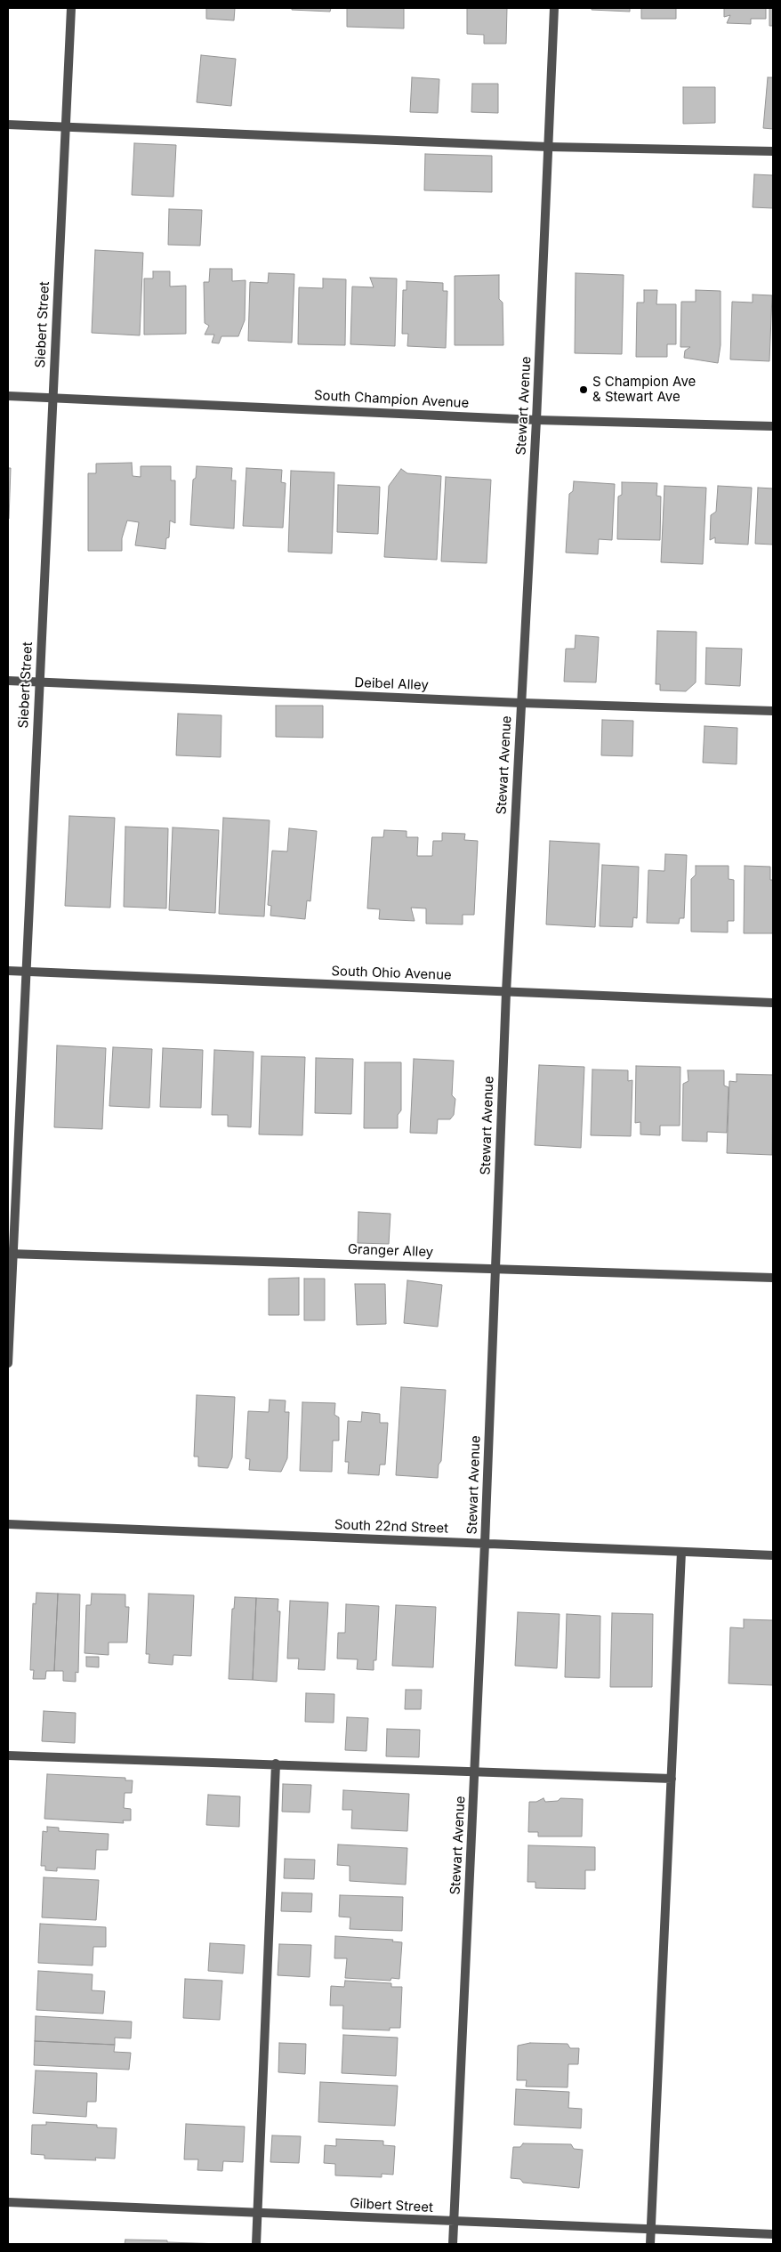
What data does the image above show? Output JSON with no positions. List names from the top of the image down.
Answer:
{
  "streets": {
    "street": [
      "Siebert Street",
      "South Champion Avenue",
      "Stewart Avenue",
      "Deibel Alley",
      "South Ohio Avenue",
      "Granger Alley",
      "South 22nd Street",
      "Gilbert Street"
    ]
  },
  "crossings": [
    ["Siebert Street", "South Champion Avenue"],
    ["Siebert Street", "Deibel Alley"],
    ["Siebert Street", "South Ohio Avenue"],
    ["Siebert Street", "Granger Alley"],
    ["South Champion Avenue", "Stewart Avenue"],
    ["Stewart Avenue", "Deibel Alley"],
    ["Stewart Avenue", "South Ohio Avenue"],
    ["Stewart Avenue", "Granger Alley"],
    ["Stewart Avenue", "South 22nd Street"],
    ["Stewart Avenue", "Gilbert Street"]
  ],
  "places": ["S Champion Ave & Stewart Ave"]
}
